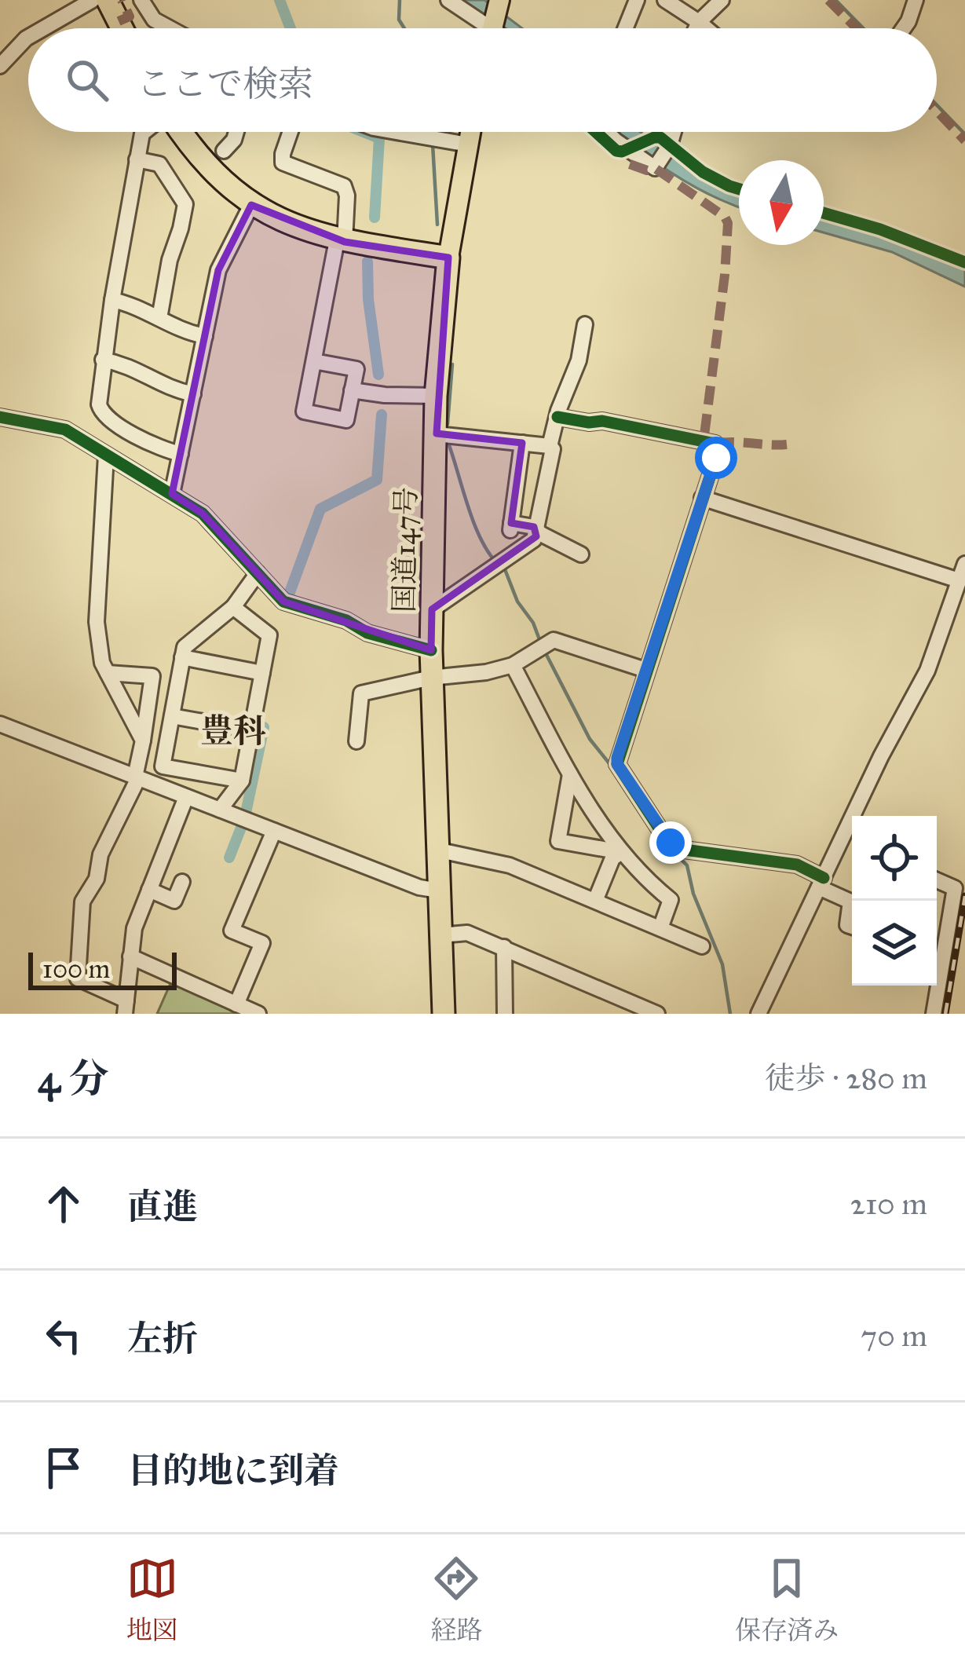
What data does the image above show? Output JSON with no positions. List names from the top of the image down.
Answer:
{
  "streets": {
    "highway": ["国道147号"]
  },
  "districts": ["豊科"],
  "scale_bar": "100 m",
  "north": "bottom",
  "page": {
    "search": "ここで検索",
    "scale": "100 m",
    "heading": ["4 分", "徒歩 · 280 m"],
    "list": [
      ["直進", "210 m"],
      ["左折", "70 m"],
      "目的地に到着"
    ],
    "nav": ["地図", "経路", "保存済み"]
  }
}
